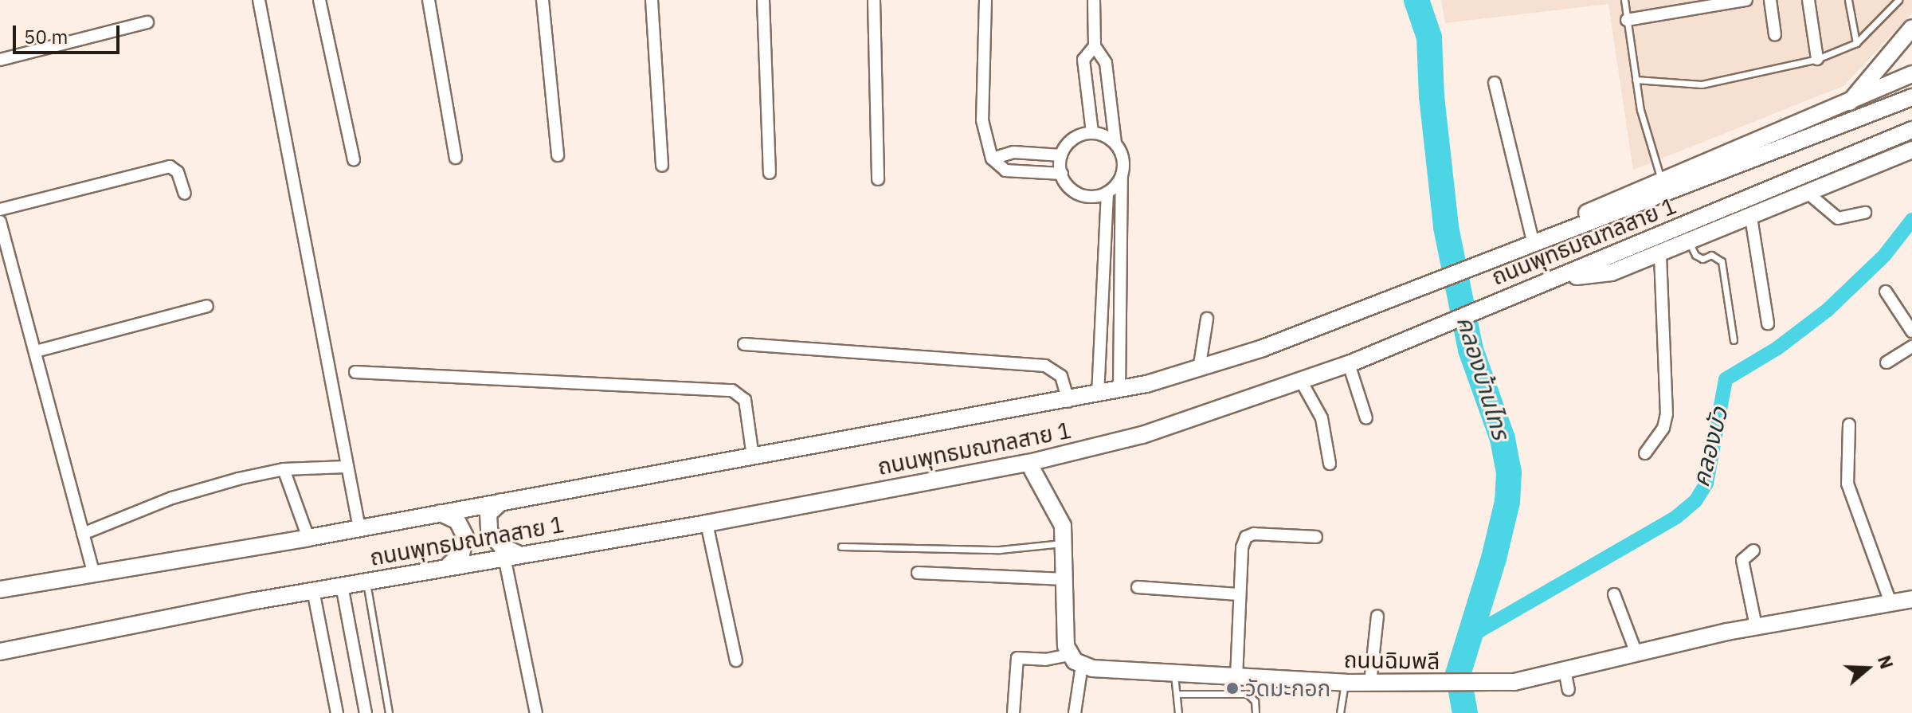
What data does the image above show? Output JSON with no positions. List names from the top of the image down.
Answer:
{
  "streets": {
    "main road": ["ถนนพุทธมณฑลสาย 1", "ถนนฉิมพลี"]
  },
  "water": ["คลองบ้านไทร", "คลองบัว"],
  "places": ["วัดมะกอก"],
  "scale_bar": "50 m",
  "north": "right"
}
